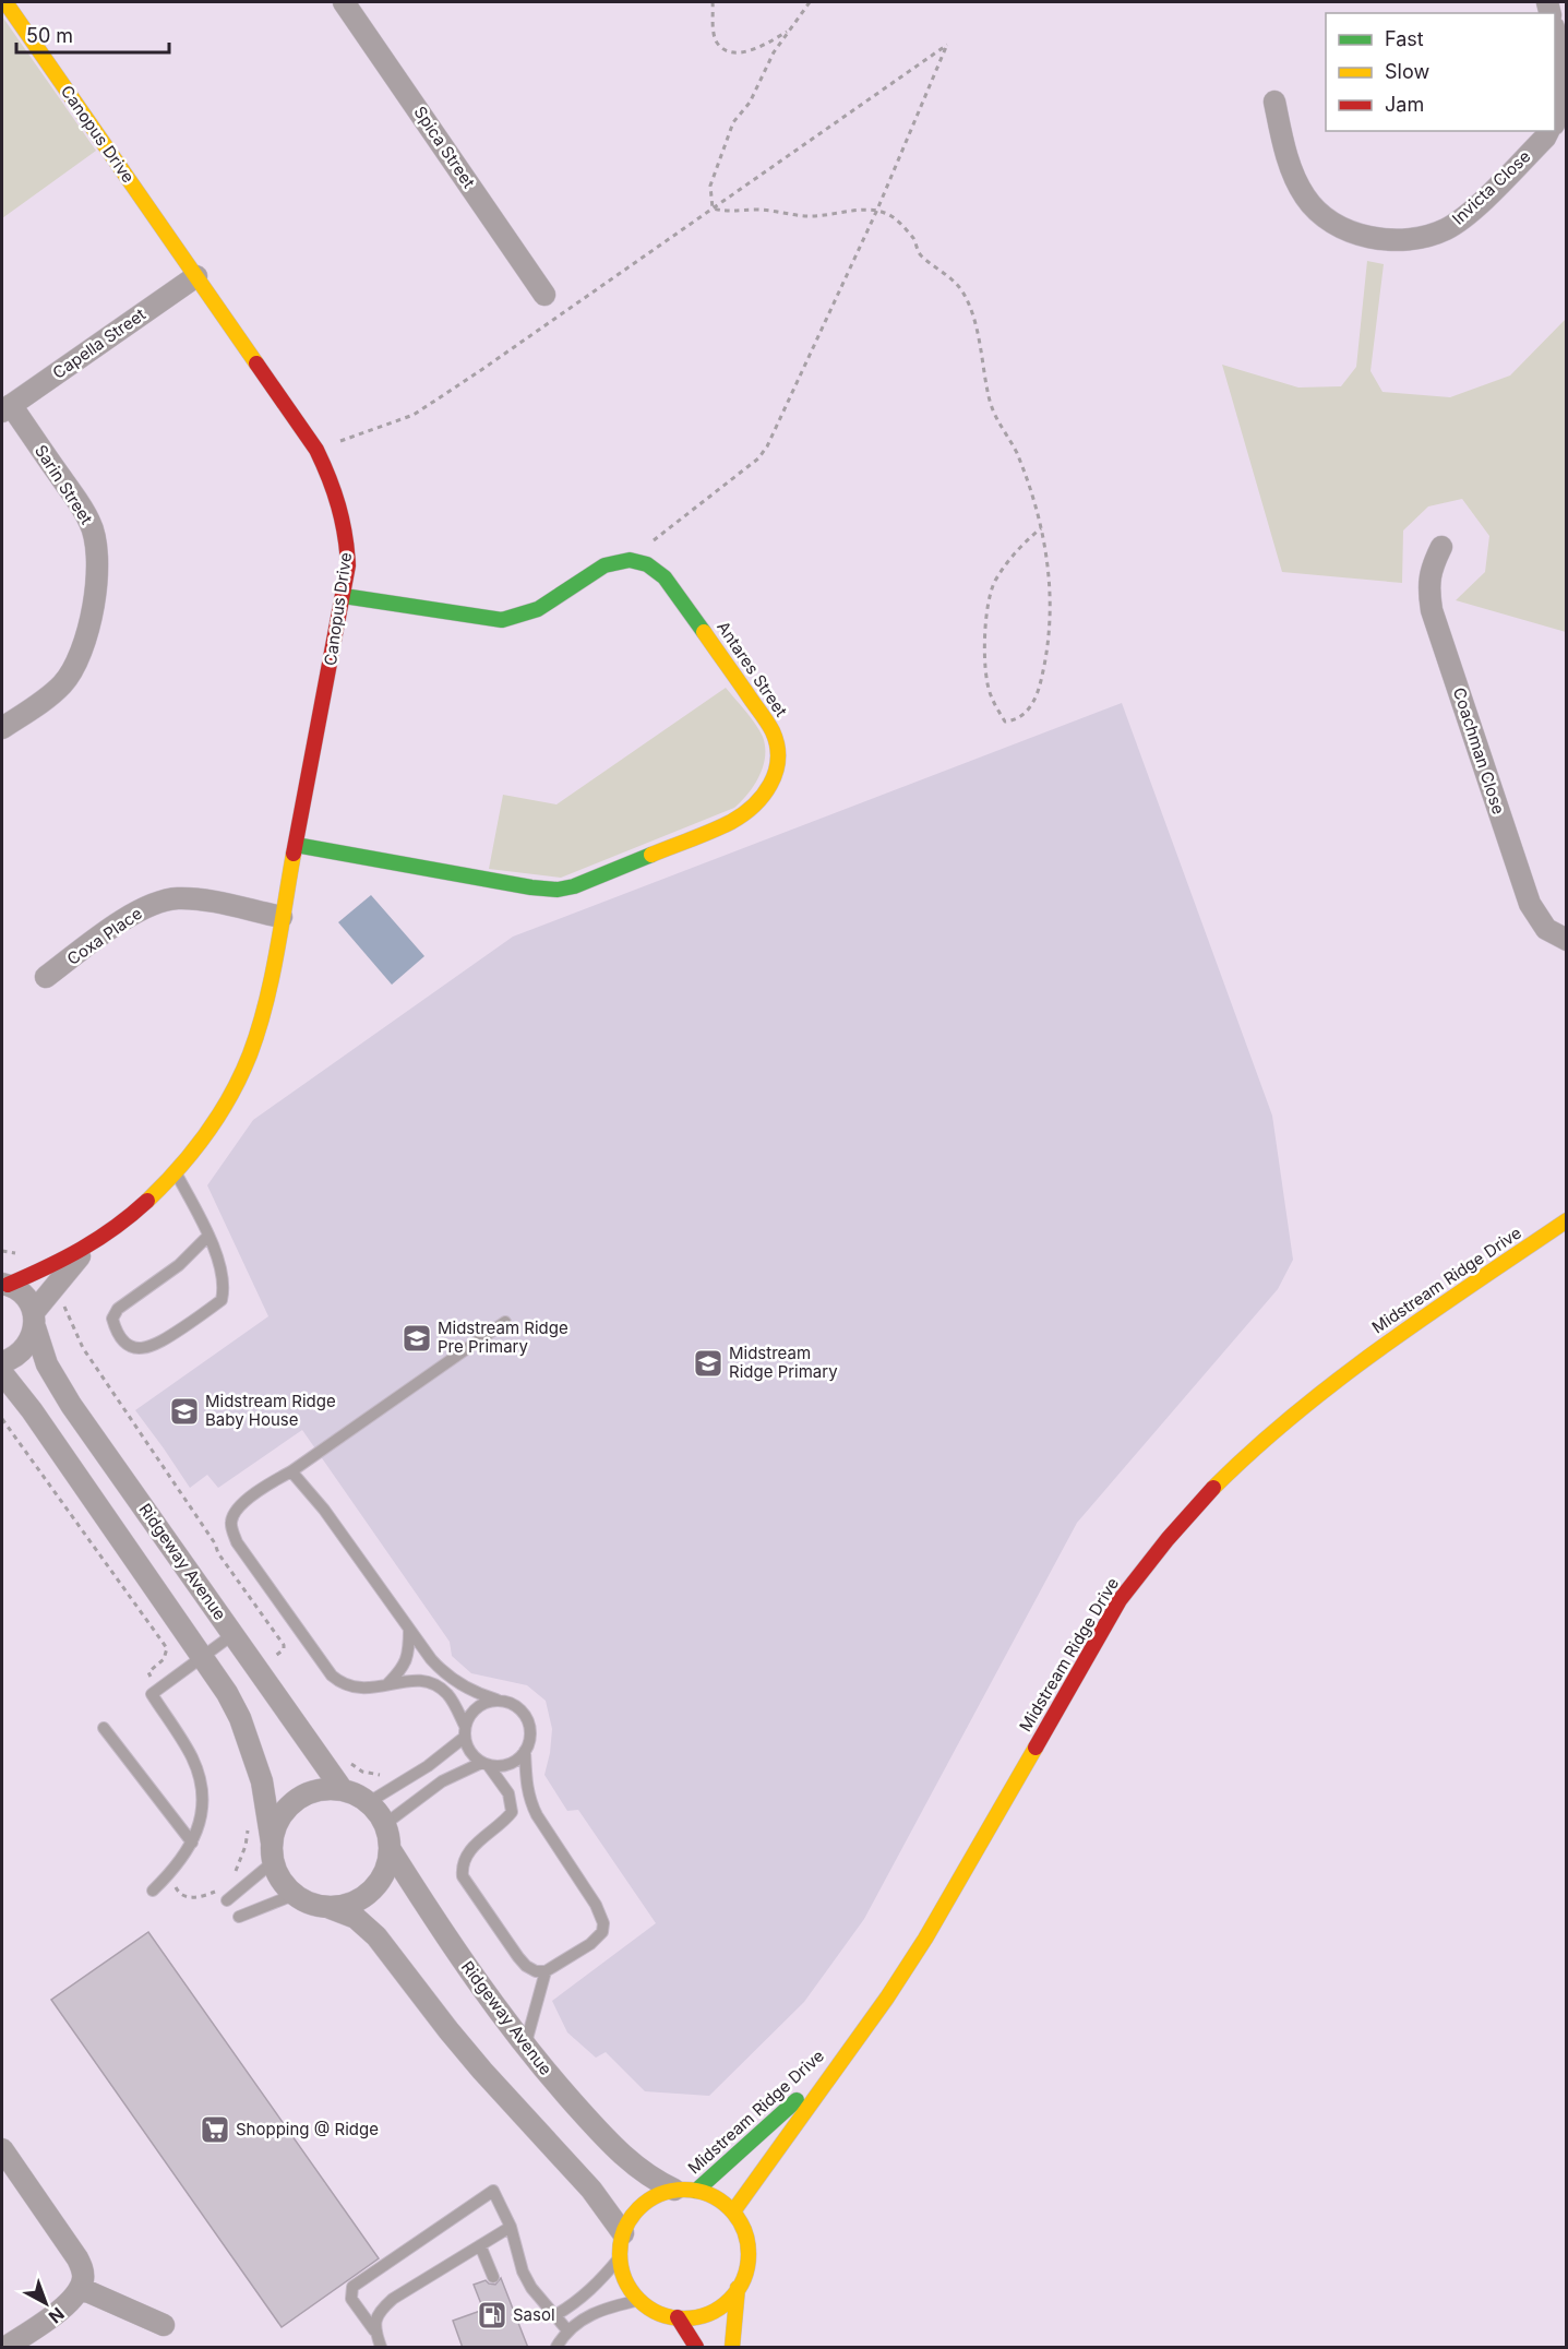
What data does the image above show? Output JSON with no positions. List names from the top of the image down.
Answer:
{
  "streets": {
    "street": [
      "Canopus Drive",
      "Spica Street",
      "Invicta Close",
      "Capella Street",
      "Sarin Street",
      "Antares Street",
      "Coachman Close",
      "Coxa Place",
      "Midstream Ridge Drive",
      "Ridgeway Avenue"
    ]
  },
  "crossings": [
    ["Canopus Drive", "Capella Street"],
    ["Canopus Drive", "Antares Street"],
    ["Canopus Drive", "Coxa Place"],
    ["Canopus Drive", "Ridgeway Avenue"],
    ["Capella Street", "Sarin Street"],
    ["Midstream Ridge Drive", "Ridgeway Avenue"]
  ],
  "places": {
    "school or university": ["Midstream Ridge Pre Primary", "Midstream Ridge Primary", "Midstream Ridge Baby House"],
    "supermarket": ["Shopping @ Ridge"],
    "fuel station": ["Sasol"]
  },
  "legend": ["Fast", "Slow", "Jam"],
  "scale_bar": "50 m",
  "north": "bottom right"
}
